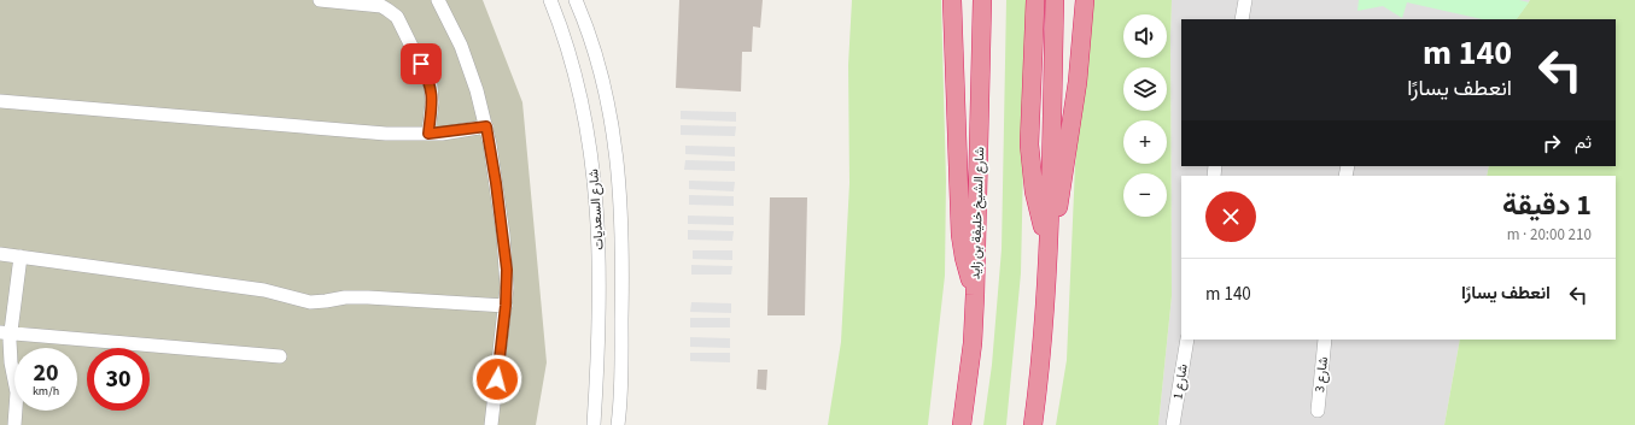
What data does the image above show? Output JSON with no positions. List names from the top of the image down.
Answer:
{
  "streets": {
    "highway": ["شارع الشيخ خليفة بن زايد"],
    "street": ["شارع السعديات", "شارع 3", "شارع 1"]
  },
  "page": {
    "map_buttons": ["+", "−"],
    "turn": ["140 m", "انعطف يسارًا"],
    "then": "ثم",
    "heading": ["1 دقيقة", "210 m · 20:00"],
    "list": [
      {
        "name": "انعطف يسارًا",
        "value": "140 m"
      }
    ],
    "speed": "20 km/h",
    "limit": "30"
  }
}
